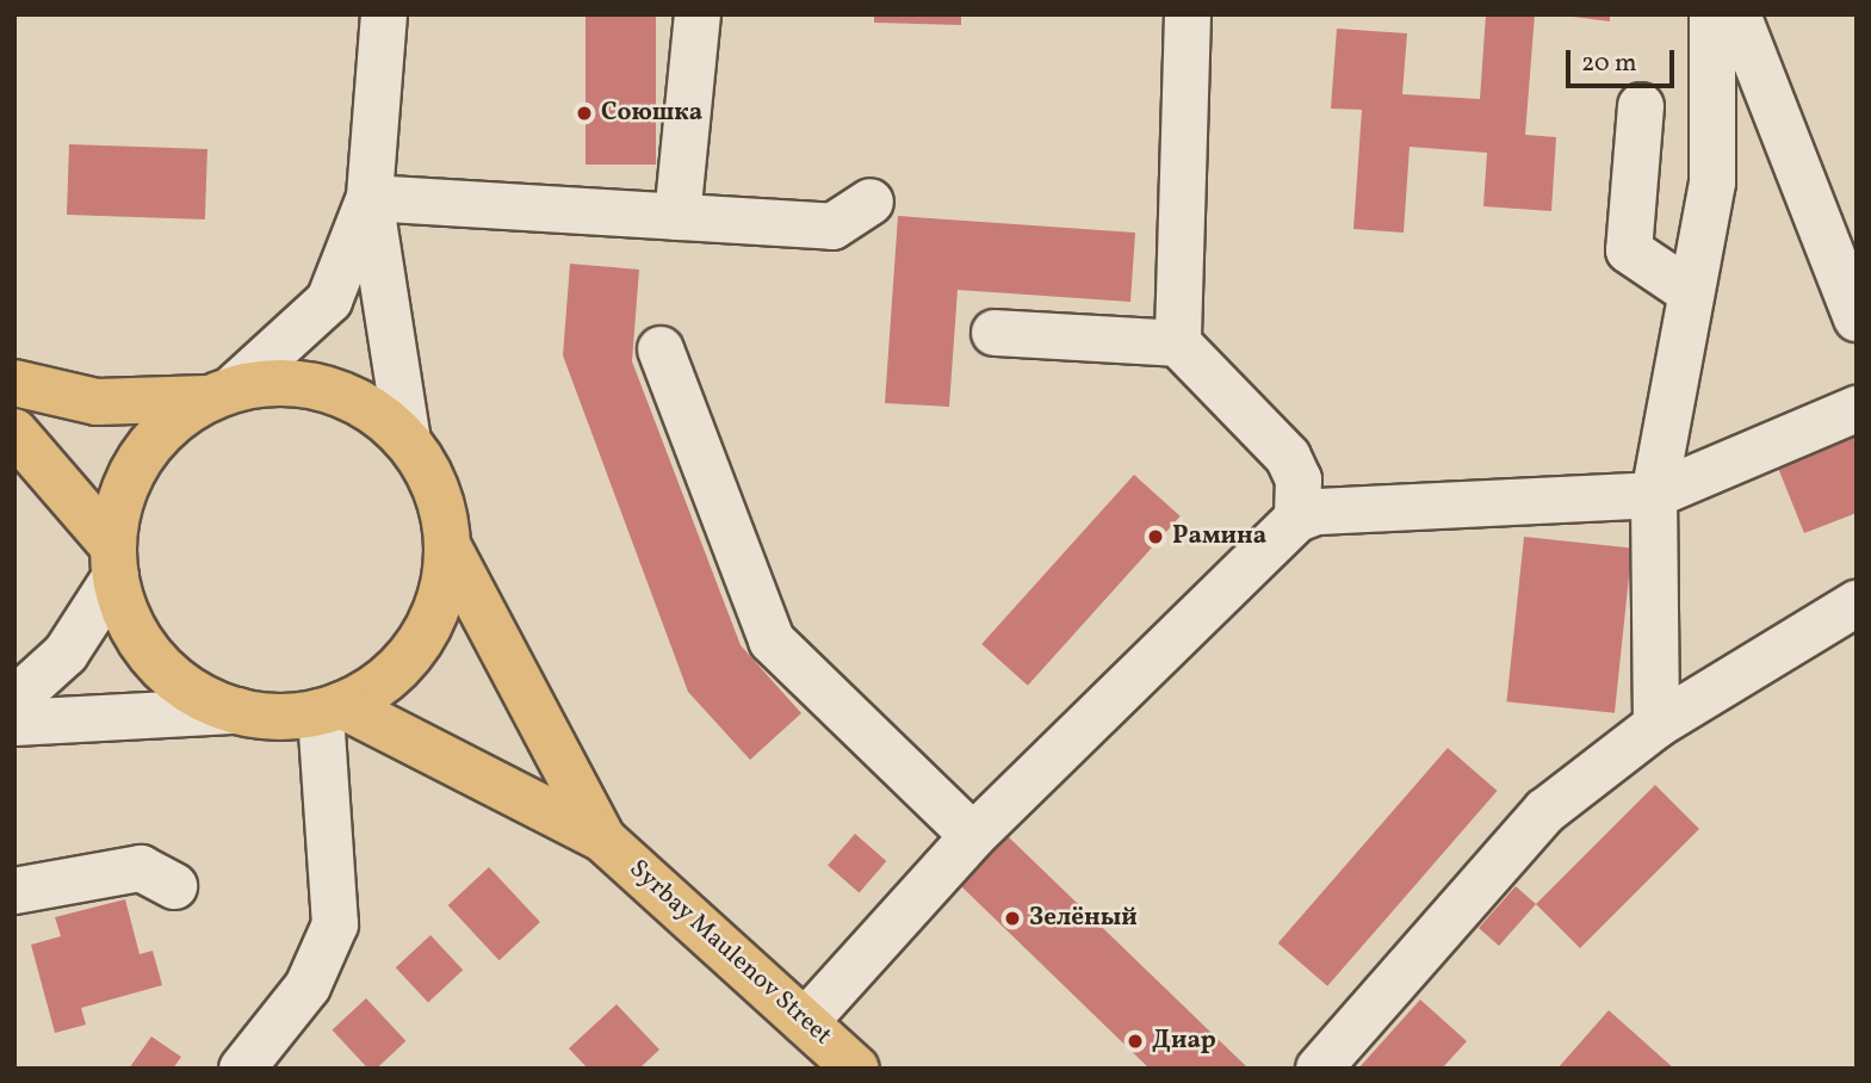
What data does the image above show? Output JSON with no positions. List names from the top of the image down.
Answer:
{
  "streets": {
    "main road": ["Syrbay Maulenov Street"]
  },
  "places": [
    "Союшка",
    "Рамина",
    "Зелёный",
    "Диар"
  ],
  "scale_bar": "20 m"
}
